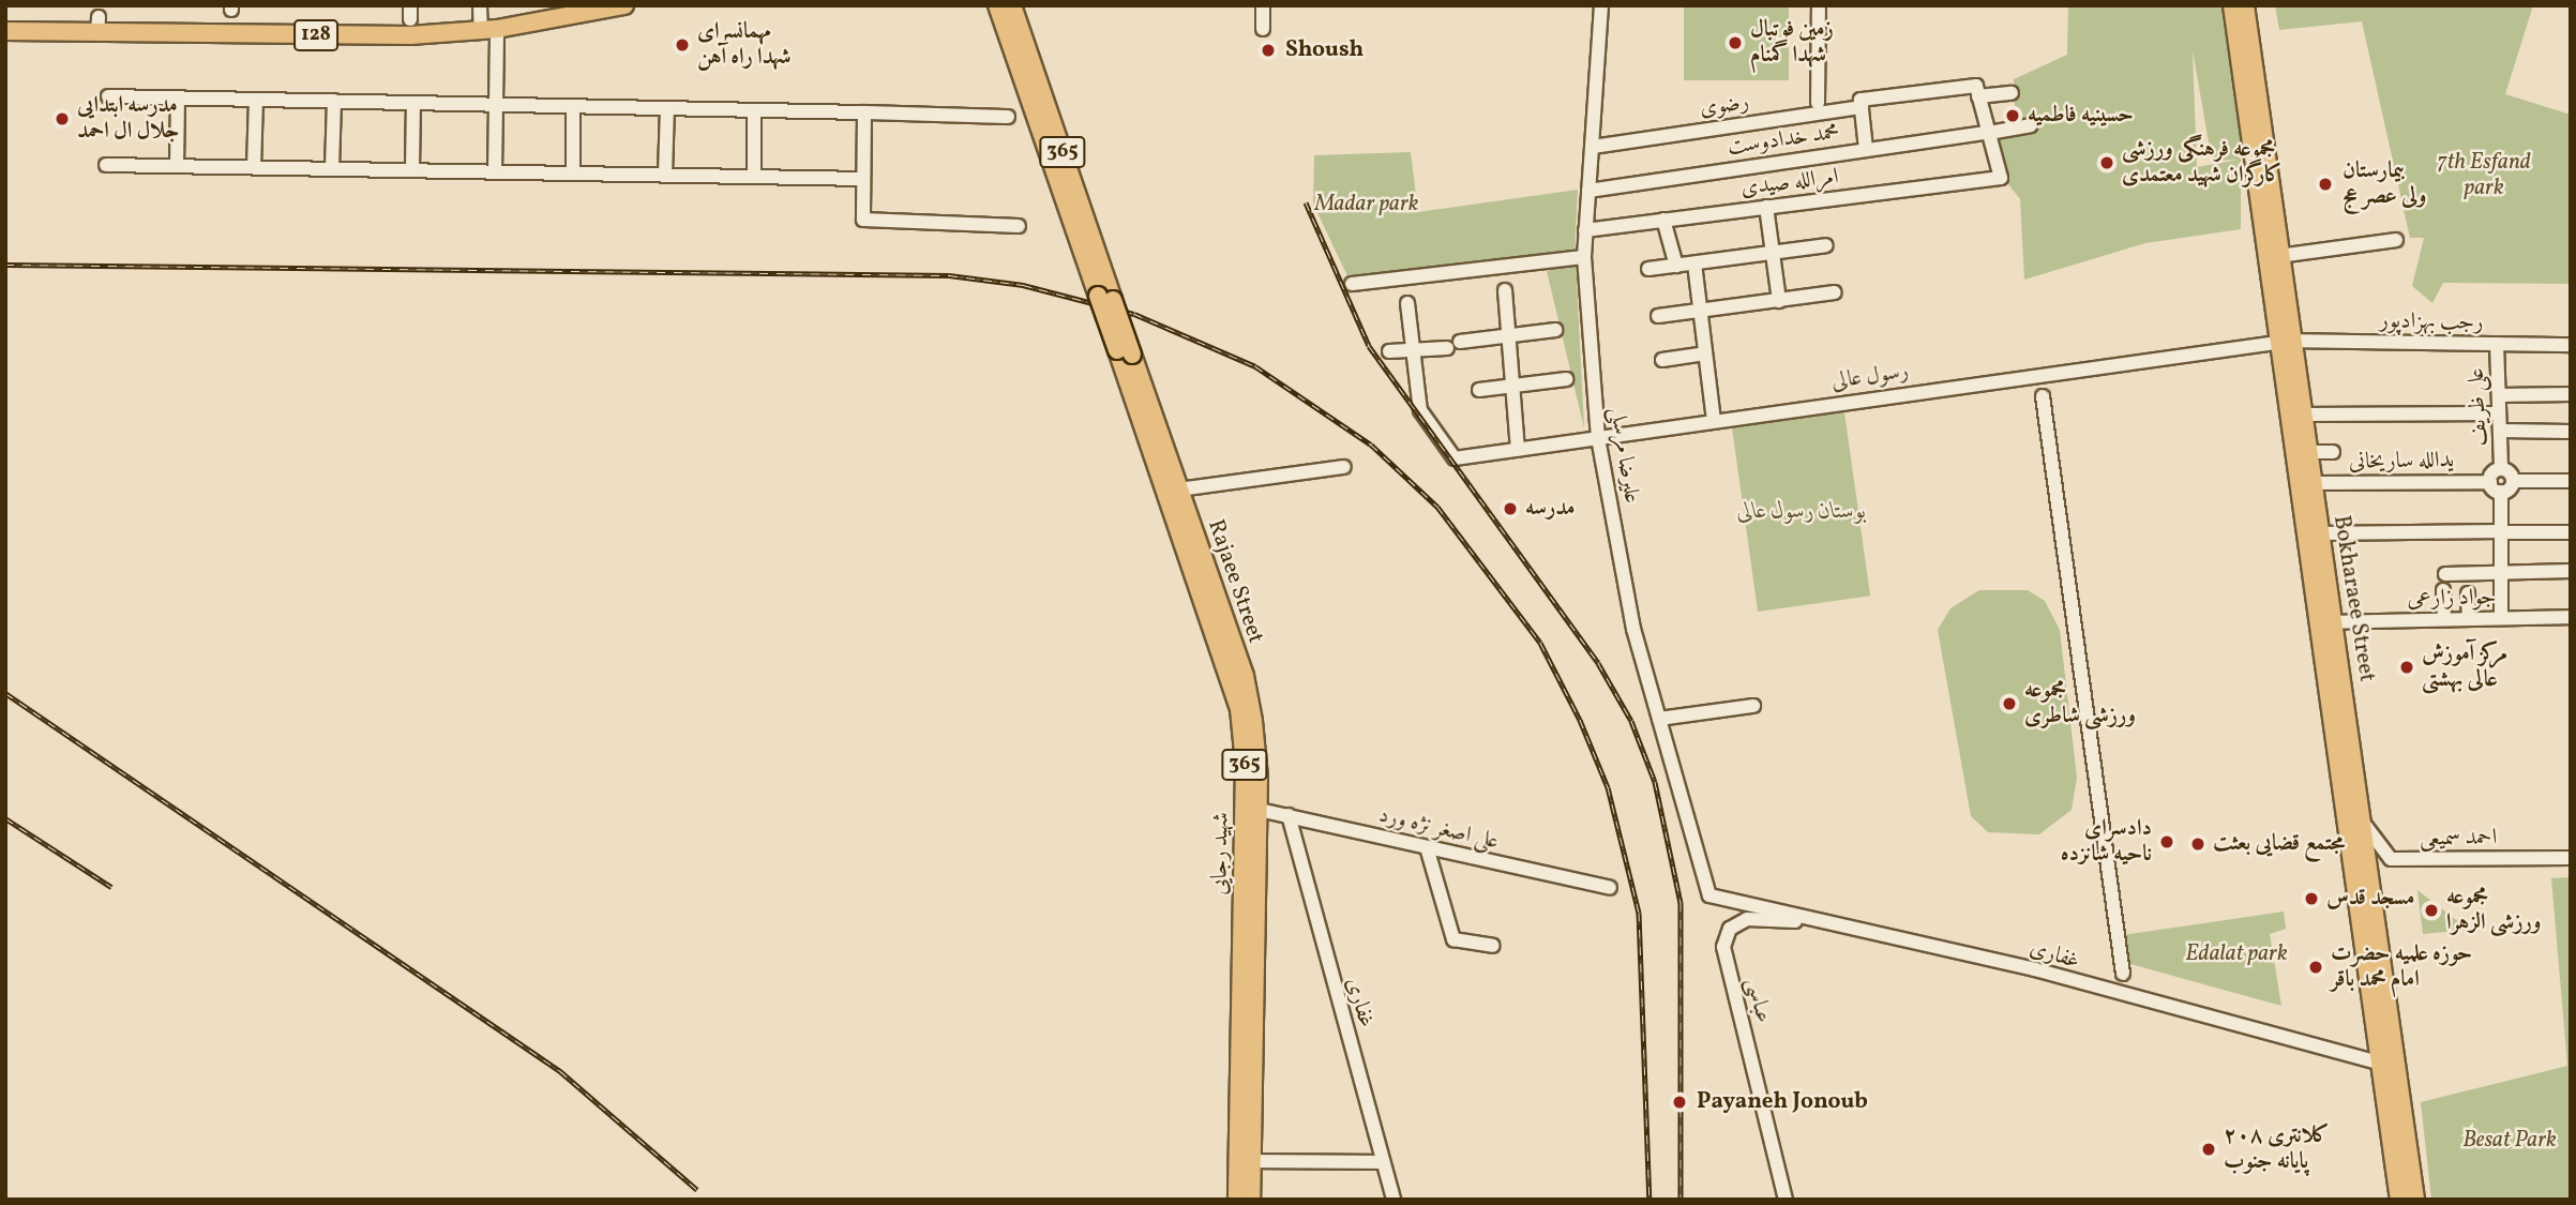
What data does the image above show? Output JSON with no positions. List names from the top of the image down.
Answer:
{
  "streets": {
    "main road": [
      "128",
      "365",
      "Rajaee Street",
      "Bokharaee Street",
      "شهید رجایی"
    ],
    "street": [
      "رضوی",
      "محمد خدادوست",
      "امرالله صیدی",
      "رجب بهزادپور",
      "رسول عالی",
      "علی ظریف",
      "علیرضا مرسلی",
      "یدالله ساریخانی",
      "جواد زارعی",
      "علی اصغر نژه ورد",
      "احمد سمیعی",
      "غفاری",
      "عباسی"
    ]
  },
  "crossings": [
    ["رضوی", "علیرضا مرسلی"],
    ["محمد خدادوست", "امرالله صیدی"],
    ["محمد خدادوست", "علیرضا مرسلی"],
    ["امرالله صیدی", "علیرضا مرسلی"],
    ["رجب بهزادپور", "رسول عالی"],
    ["رجب بهزادپور", "علی ظریف"],
    ["رجب بهزادپور", "Bokharaee Street"],
    ["رسول عالی", "علیرضا مرسلی"],
    ["رسول عالی", "Bokharaee Street"],
    ["علیرضا مرسلی", "غفاری"],
    ["یدالله ساریخانی", "Bokharaee Street"],
    ["Rajaee Street", "علی اصغر نژه ورد"],
    ["Rajaee Street", "شهید رجایی"],
    ["Bokharaee Street", "جواد زارعی"],
    ["Bokharaee Street", "احمد سمیعی"],
    ["Bokharaee Street", "غفاری"],
    ["علی اصغر نژه ورد", "شهید رجایی"],
    ["علی اصغر نژه ورد", "غفاری"],
    ["غفاری", "عباسی"]
  ],
  "parks": [
    "7th Esfand park",
    "Madar park",
    "بوستان رسول عالی",
    "Edalat park",
    "Besat Park"
  ],
  "places": [
    "زمین فوتبال شهدا گمنام",
    "مهمانسرای شهدا راه آهن",
    "Shoush",
    "حسینیه فاطمیه",
    "مدرسه ابتدایی جلال ال احمد",
    "مجموعه فرهنگی ورزشی کارگران شهید معتمدی",
    "بیمارستان ولی عصر عج",
    "مدرسه",
    "مرکز آموزش عالی بهشتی",
    "مجموعه ورزشی شاطری",
    "دادسرای ناحیه شانزده",
    "مجتمع قضایی بعثت",
    "مسجد قدس",
    "مجموعه ورزشی الزهرا",
    "حوزه علمیه حضرت امام محمد باقر",
    "Payaneh Jonoub",
    "کلانتری ۲۰۸ پایانه جنوب"
  ]
}
